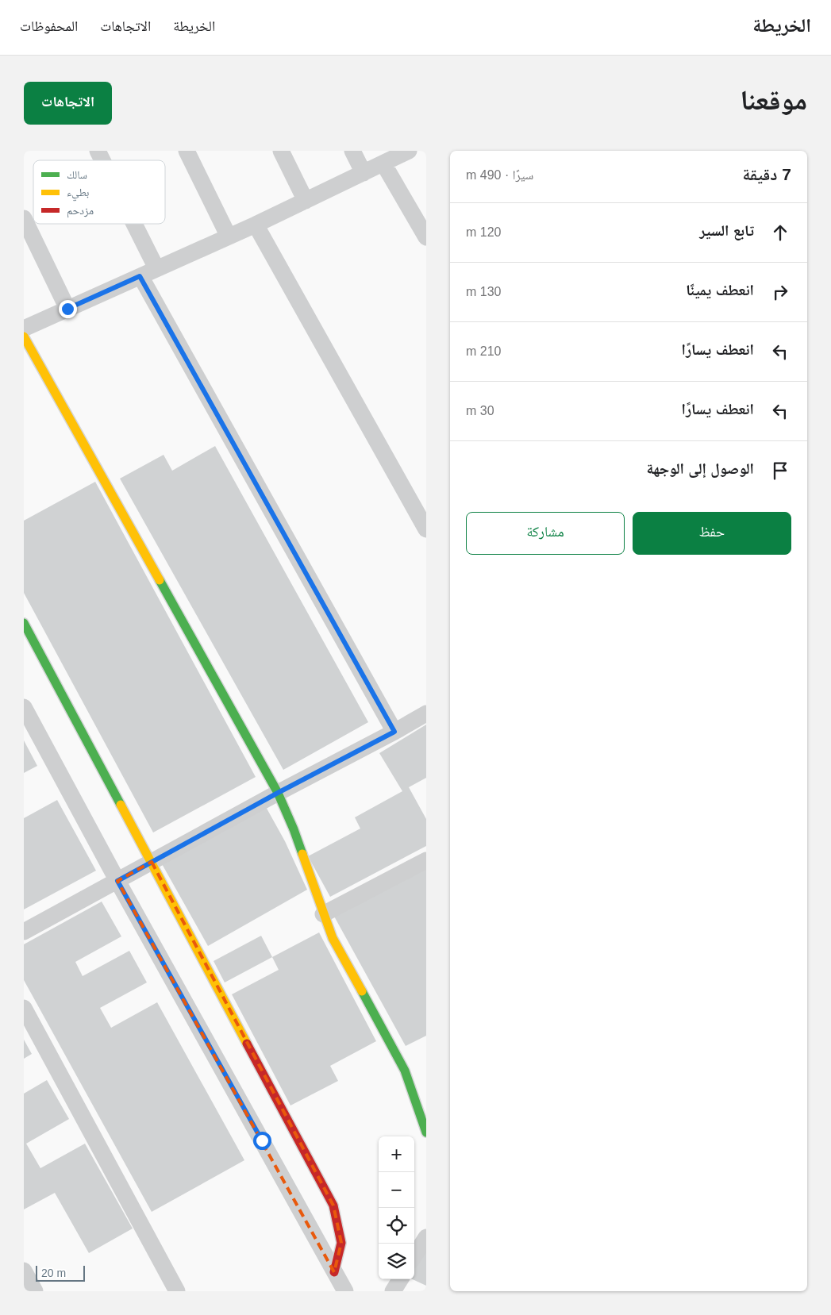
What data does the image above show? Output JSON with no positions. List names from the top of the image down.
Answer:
{
  "legend": ["سالك", "بطيء", "مزدحم"],
  "scale_bar": "20 m",
  "page": {
    "header": "الخريطة",
    "nav": ["الخريطة", "الاتجاهات", "المحفوظات"],
    "title": "موقعنا",
    "buttons": [
      "الاتجاهات",
      ["حفظ", "مشاركة"]
    ],
    "heading": ["7 دقيقة", "سيرًا · 490 m"],
    "list": [
      ["تابع السير", "120 m"],
      ["انعطف يمينًا", "130 m"],
      ["انعطف يسارًا", "210 m"],
      ["انعطف يسارًا", "30 m"],
      "الوصول إلى الوجهة"
    ],
    "map_buttons": ["+", "−"],
    "scale": "20 m"
  }
}
